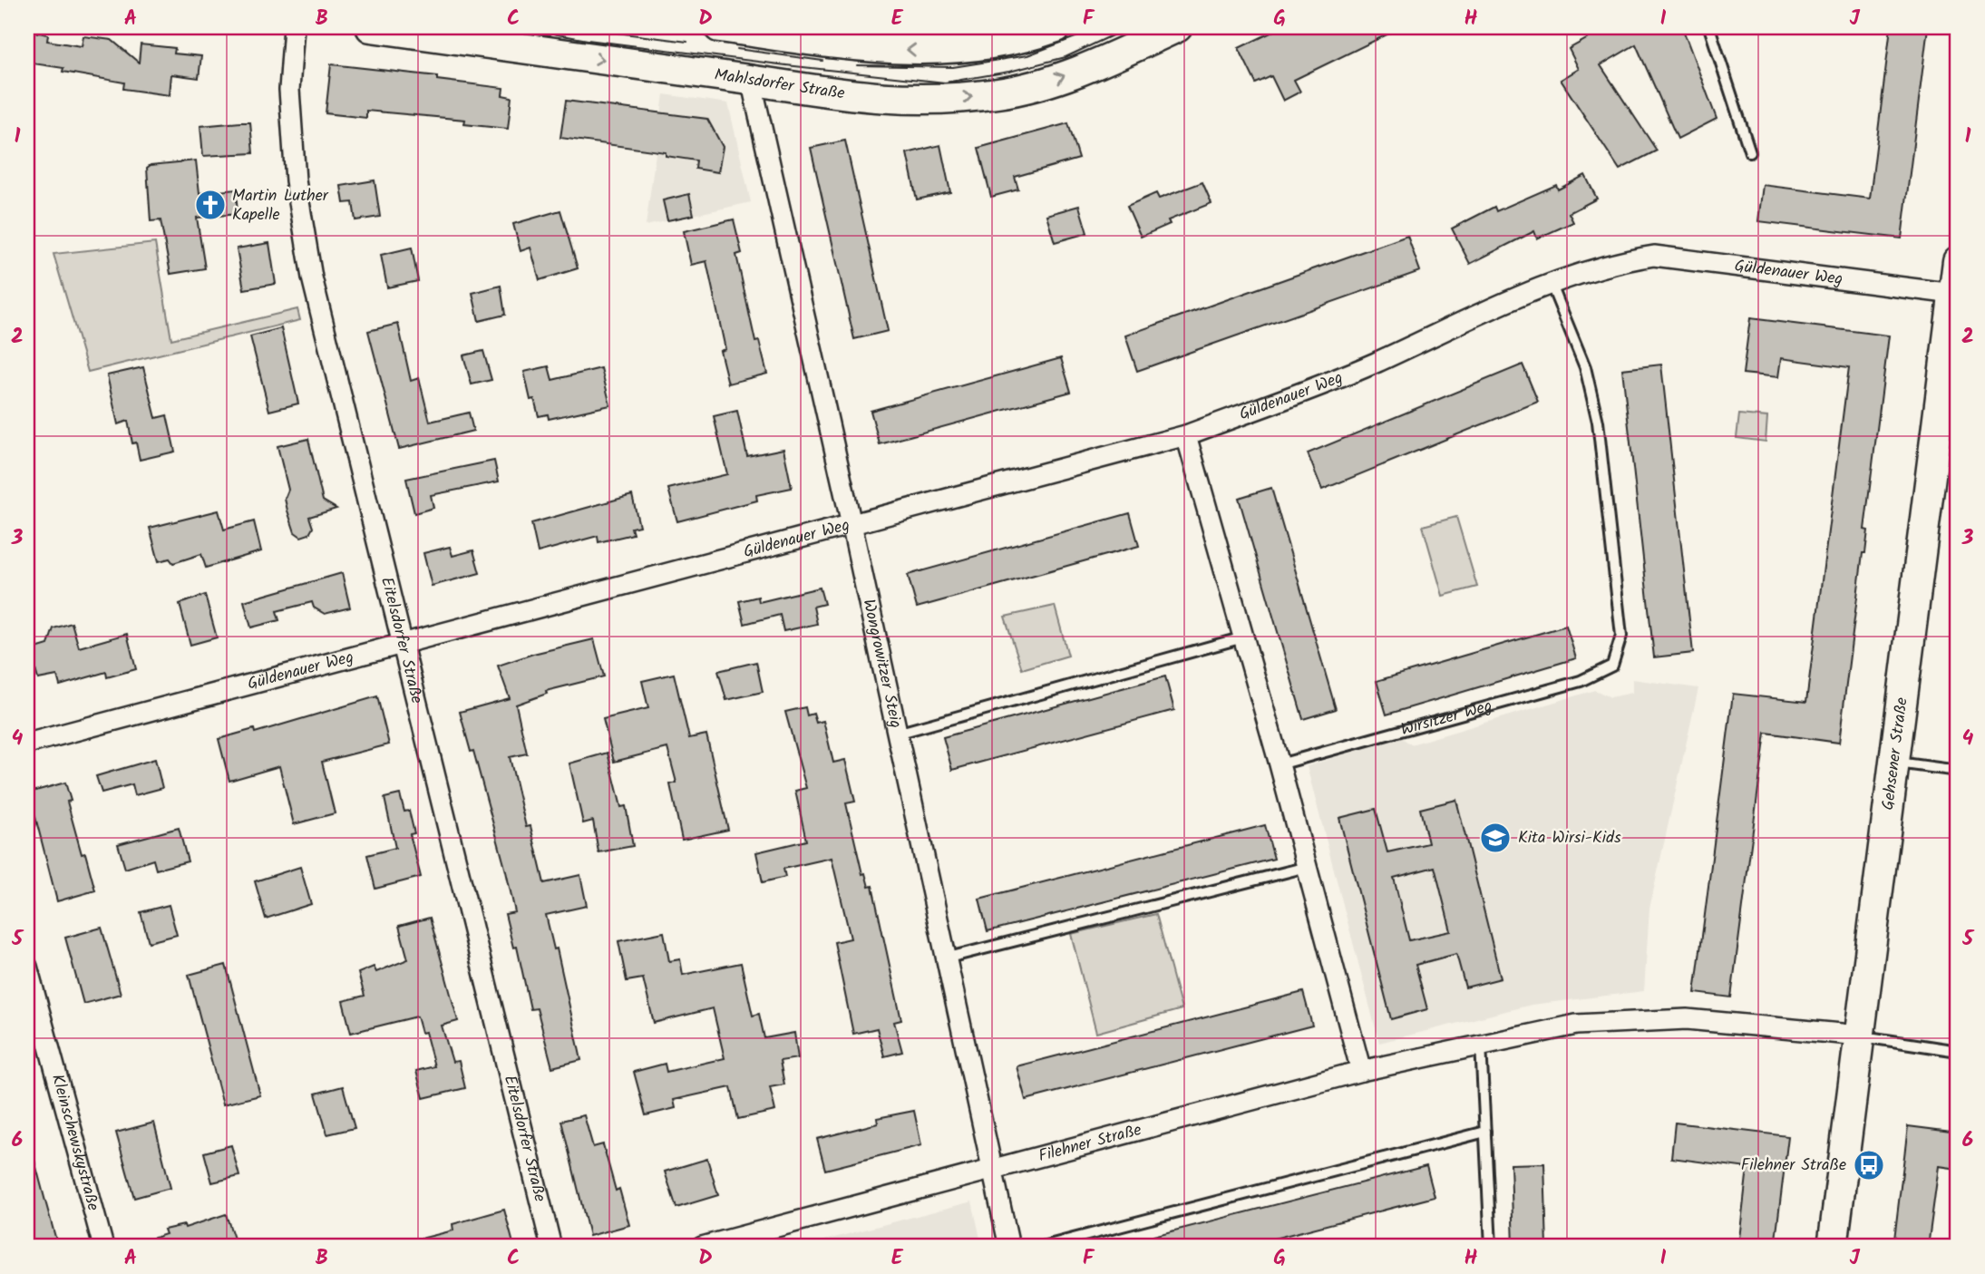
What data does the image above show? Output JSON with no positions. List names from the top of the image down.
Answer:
{
  "streets": {
    "main road": ["Mahlsdorfer Straße", "Gehsener Straße"],
    "street": [
      "Güldenauer Weg",
      "Eitelsdorfer Straße",
      "Wongrowitzer Steig",
      "Kleinschewskystraße",
      "Filehner Straße"
    ],
    "lane": ["Wirsitzer Weg"]
  },
  "crossings": [
    ["Mahlsdorfer Straße", "Wongrowitzer Steig"],
    ["Güldenauer Weg", "Eitelsdorfer Straße"],
    ["Güldenauer Weg", "Wongrowitzer Steig"],
    ["Güldenauer Weg", "Wirsitzer Weg"],
    ["Güldenauer Weg", "Gehsener Straße"],
    ["Wongrowitzer Steig", "Filehner Straße"],
    ["Gehsener Straße", "Filehner Straße"]
  ],
  "places": {
    "church": ["Martin Luther Kapelle"],
    "school or university": ["Kita Wirsi-Kids"],
    "bus stop": ["Filehner Straße"]
  },
  "grid": {
    "columns": [
      "A",
      "B",
      "C",
      "D",
      "E",
      "F",
      "G",
      "H",
      "I",
      "J"
    ],
    "rows": [
      "1",
      "2",
      "3",
      "4",
      "5",
      "6"
    ]
  }
}
